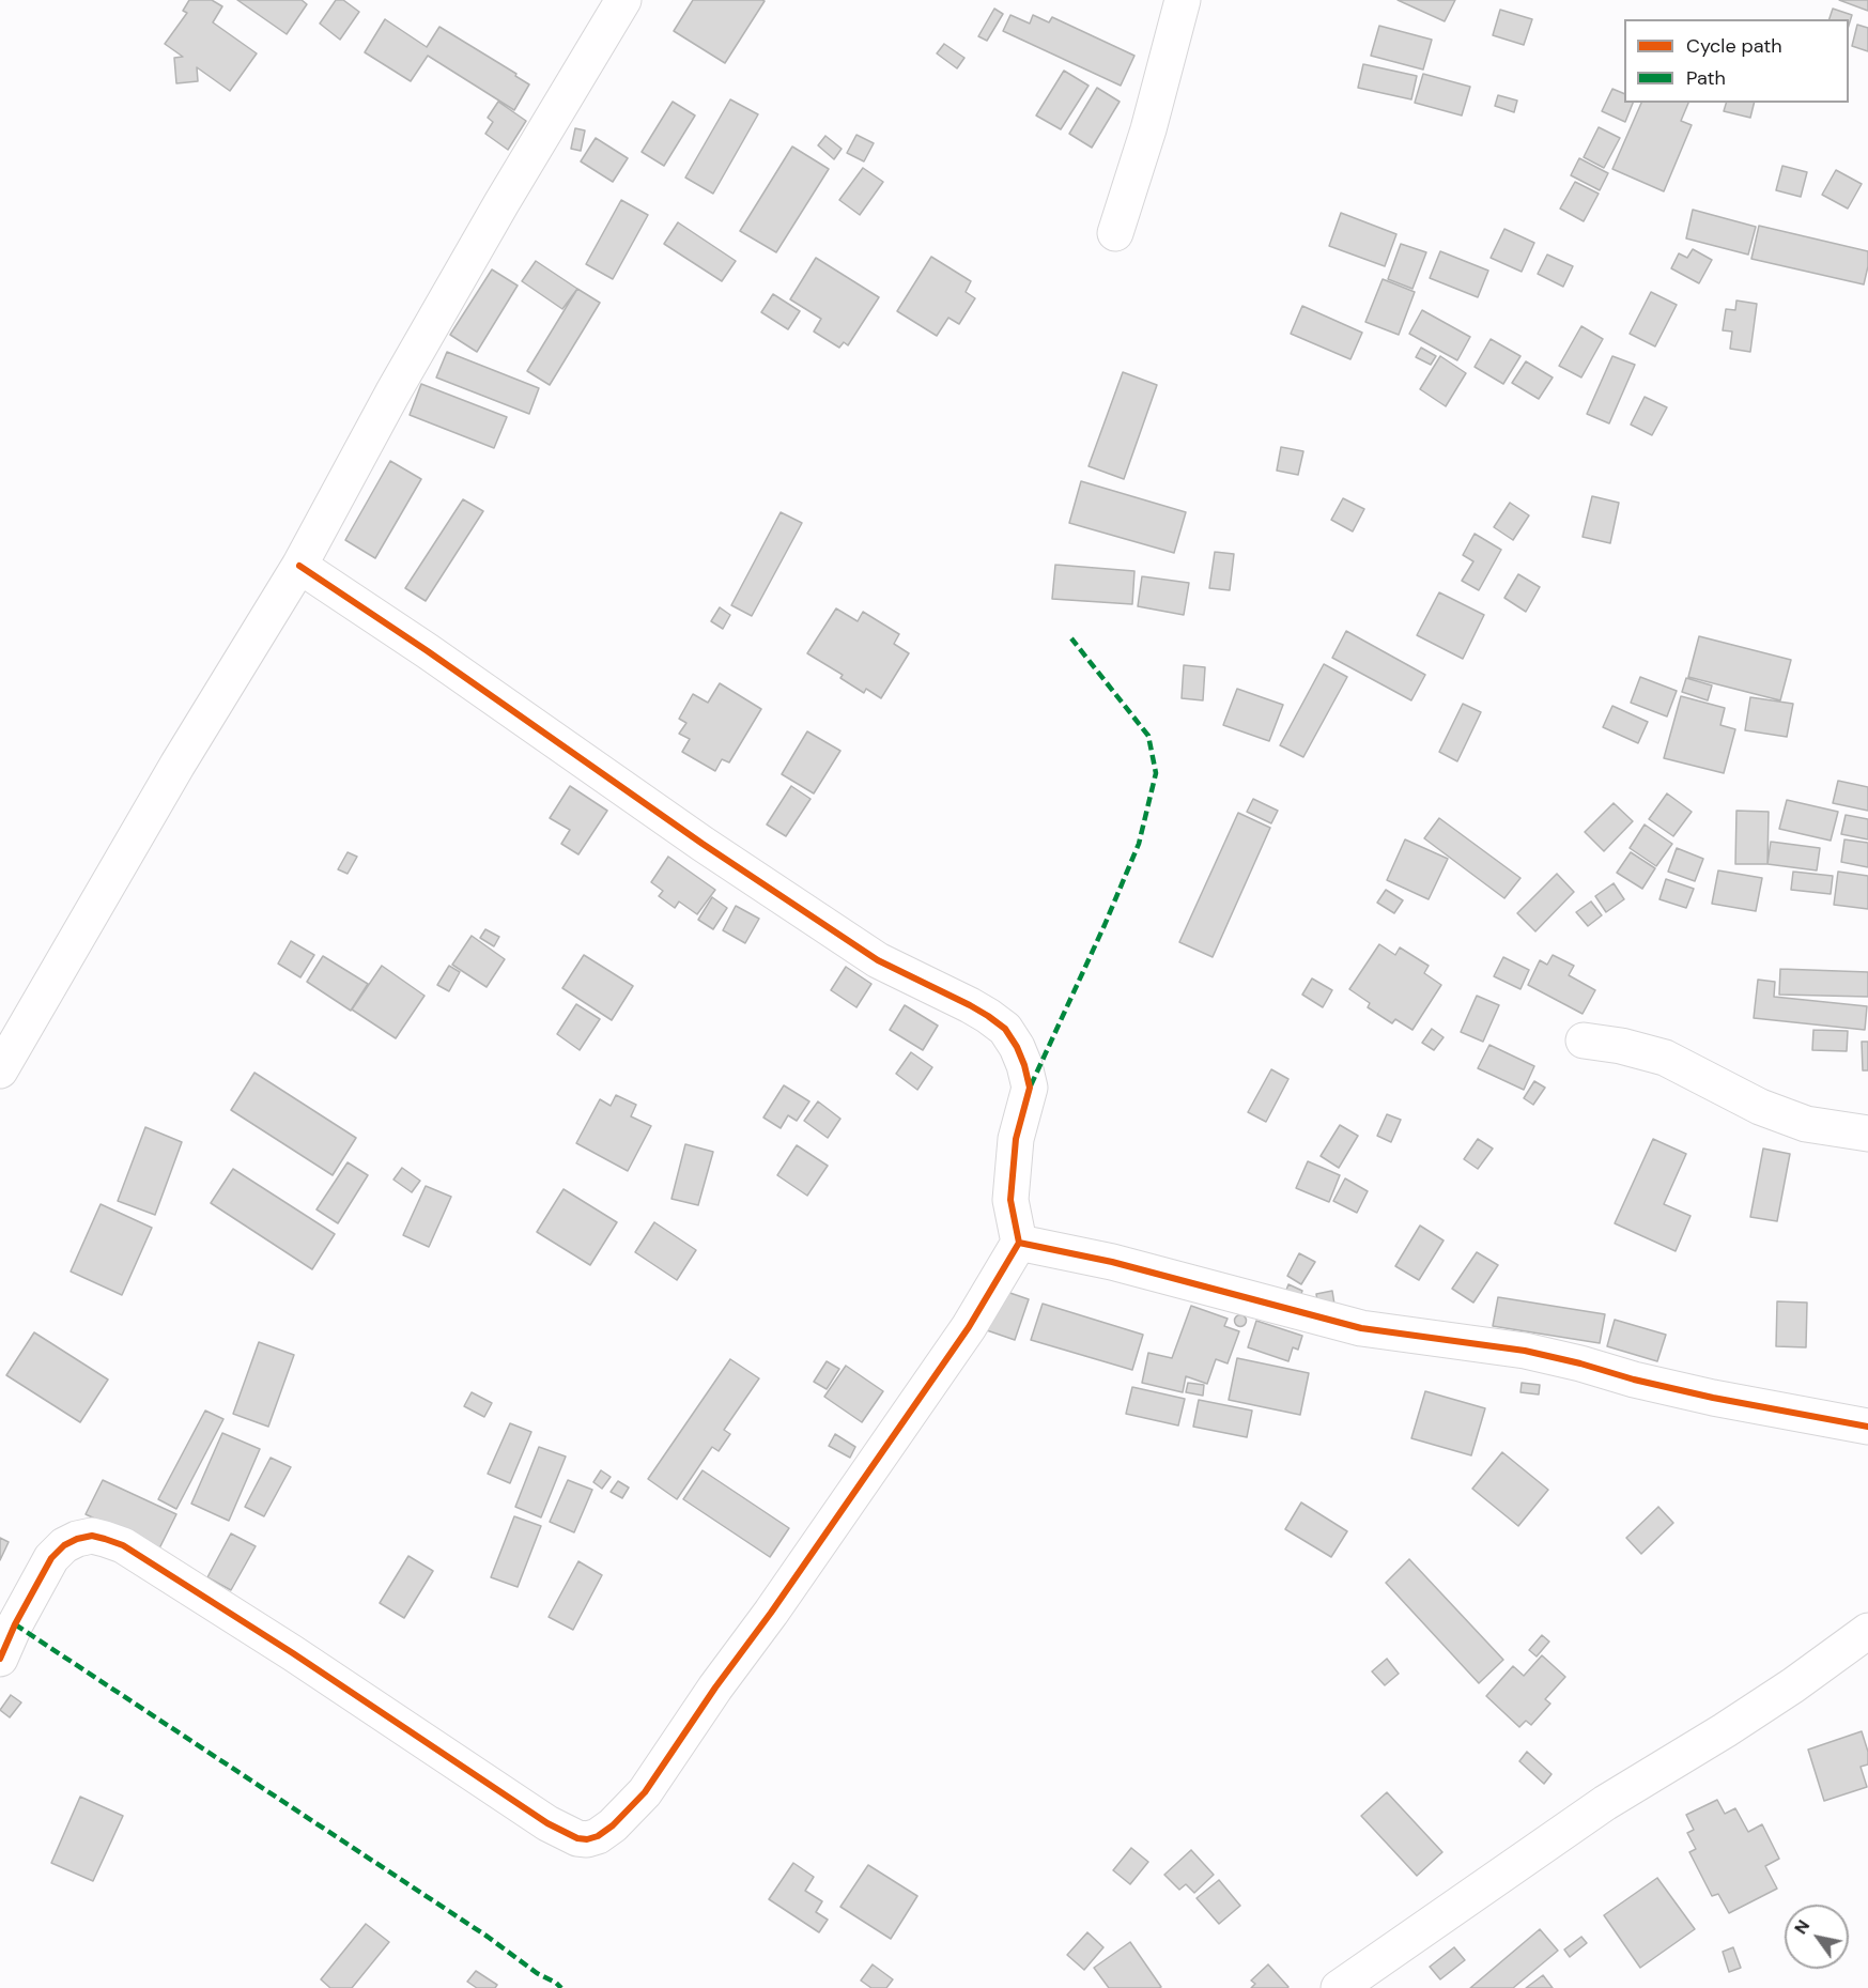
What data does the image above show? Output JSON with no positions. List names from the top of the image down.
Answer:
{
  "legend": ["Cycle path", "Path"],
  "north": "top left"
}
